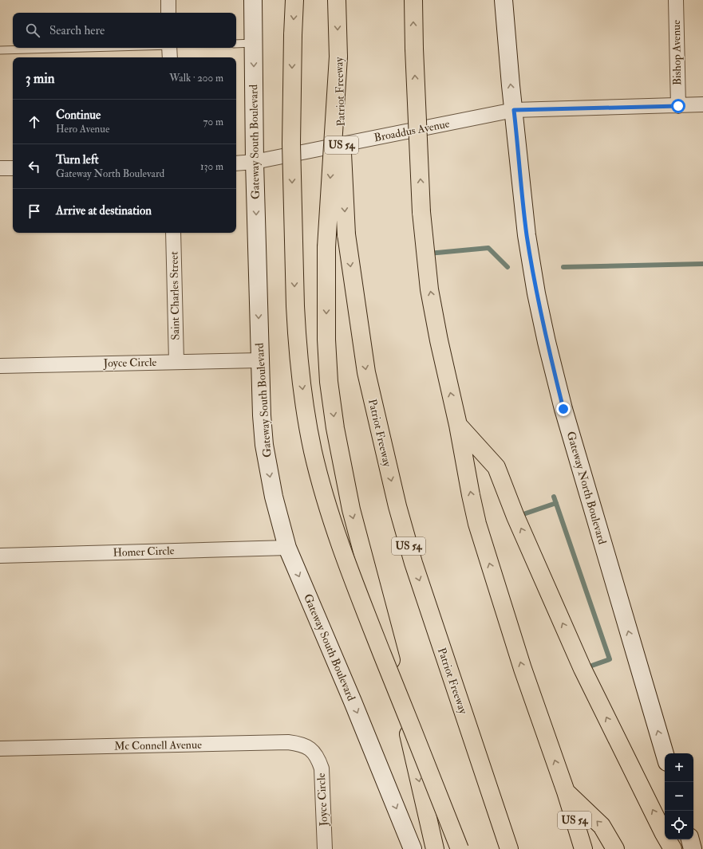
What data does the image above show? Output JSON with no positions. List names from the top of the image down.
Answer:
{
  "streets": {
    "highway": ["Patriot Freeway", "US 54"],
    "main road": ["Gateway South Boulevard", "Gateway North Boulevard"],
    "street": [
      "Bishop Avenue",
      "Broaddus Avenue",
      "Saint Charles Street",
      "Joyce Circle",
      "Homer Circle",
      "Mc Connell Avenue"
    ]
  },
  "crossings": [
    ["Bishop Avenue", "Broaddus Avenue"],
    ["Broaddus Avenue", "Gateway South Boulevard"],
    ["Broaddus Avenue", "Gateway North Boulevard"],
    ["Gateway South Boulevard", "Joyce Circle"],
    ["Gateway South Boulevard", "Homer Circle"],
    ["Saint Charles Street", "Joyce Circle"],
    ["Joyce Circle", "Mc Connell Avenue"]
  ],
  "one_way": ["Gateway South Boulevard", "Gateway North Boulevard"],
  "page": {
    "search": "Search here",
    "heading": ["3 min", "Walk · 200 m"],
    "list": [
      ["Continue", "Hero Avenue", "70 m"],
      ["Turn left", "Gateway North Boulevard", "130 m"],
      "Arrive at destination"
    ],
    "map_buttons": ["+", "−"]
  }
}
